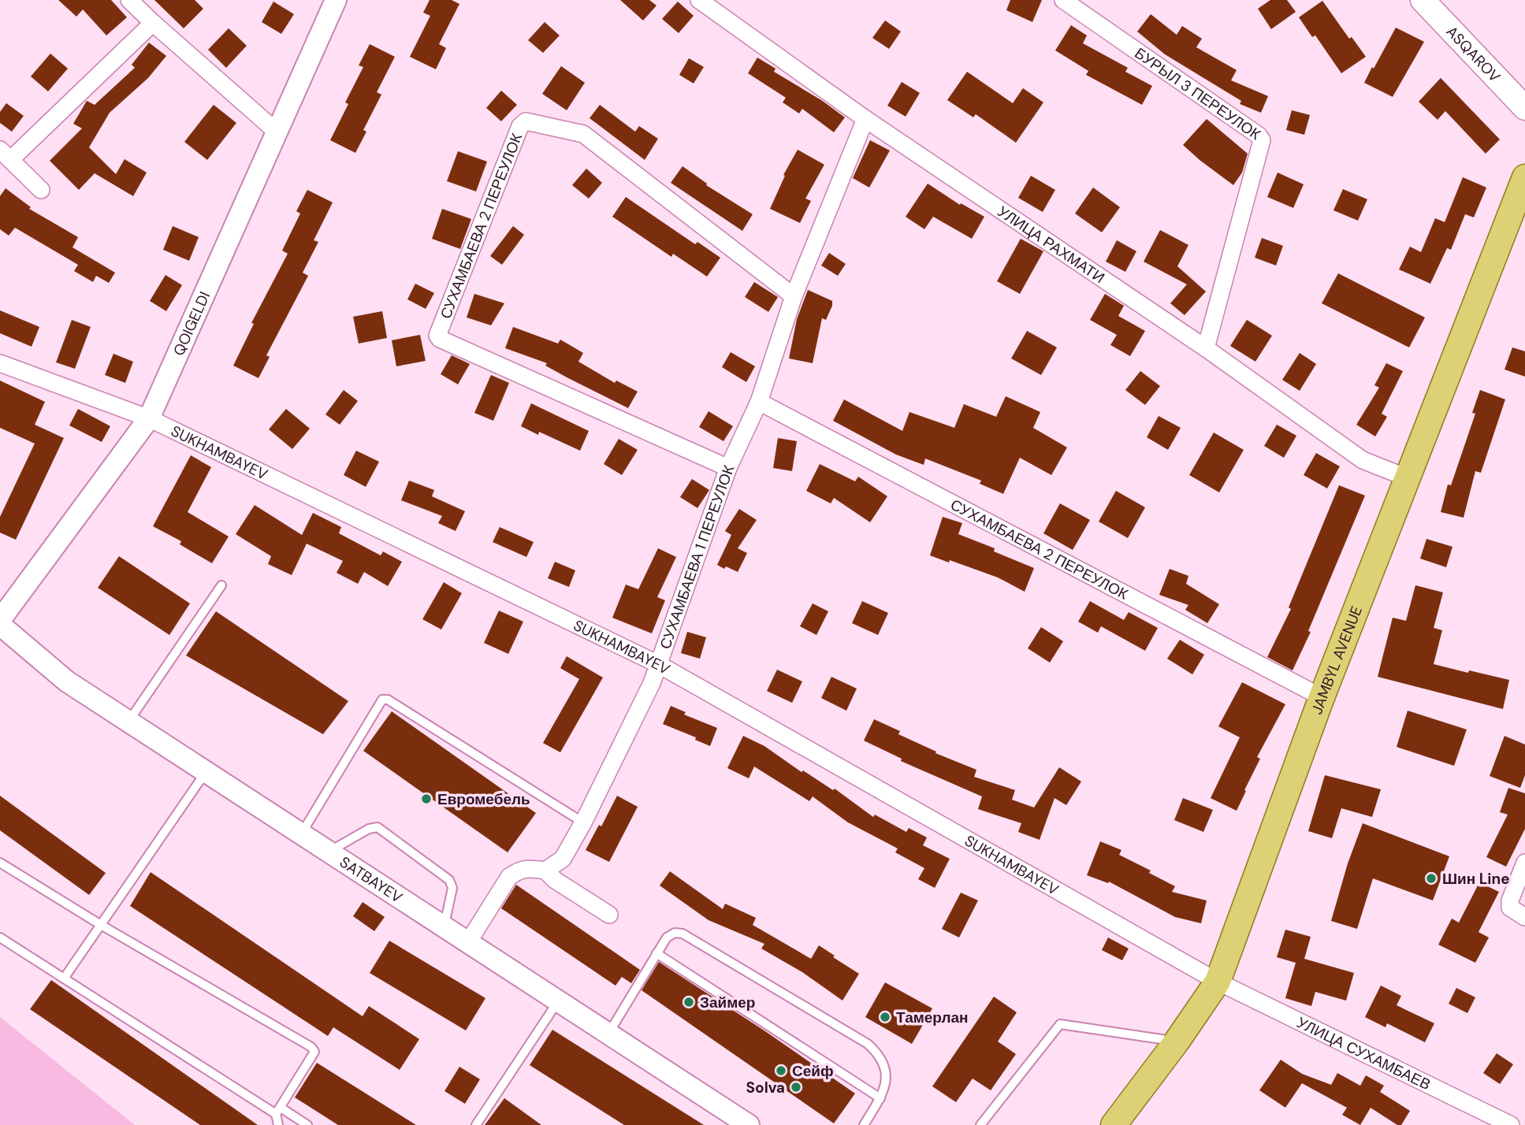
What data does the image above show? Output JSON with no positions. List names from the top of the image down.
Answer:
{
  "streets": {
    "main road": ["ASQAROV", "JAMBYL AVENUE"],
    "street": [
      "БУРЫЛ 3 ПЕРЕУЛОК",
      "СУХАМБАЕВА 2 ПЕРЕУЛОК",
      "УЛИЦА РАХМАТИ",
      "QOIGELDI",
      "SUKHAMBAYEV",
      "СУХАМБАЕВА 1 ПЕРЕУЛОК",
      "SATBAYEV",
      "УЛИЦА СУХАМБАЕВ"
    ]
  },
  "crossings": [
    ["БУРЫЛ 3 ПЕРЕУЛОК", "УЛИЦА РАХМАТИ"],
    ["СУХАМБАЕВА 2 ПЕРЕУЛОК", "СУХАМБАЕВА 1 ПЕРЕУЛОК"],
    ["СУХАМБАЕВА 2 ПЕРЕУЛОК", "JAMBYL AVENUE"],
    ["УЛИЦА РАХМАТИ", "СУХАМБАЕВА 1 ПЕРЕУЛОК"],
    ["УЛИЦА РАХМАТИ", "JAMBYL AVENUE"],
    ["QOIGELDI", "SUKHAMBAYEV"],
    ["SUKHAMBAYEV", "СУХАМБАЕВА 1 ПЕРЕУЛОК"],
    ["SUKHAMBAYEV", "JAMBYL AVENUE"],
    ["SUKHAMBAYEV", "УЛИЦА СУХАМБАЕВ"],
    ["JAMBYL AVENUE", "УЛИЦА СУХАМБАЕВ"]
  ],
  "places": [
    "Евромебель",
    "Шин Line",
    "Займер",
    "Тамерлан",
    "Сейф",
    "Solva"
  ]
}
